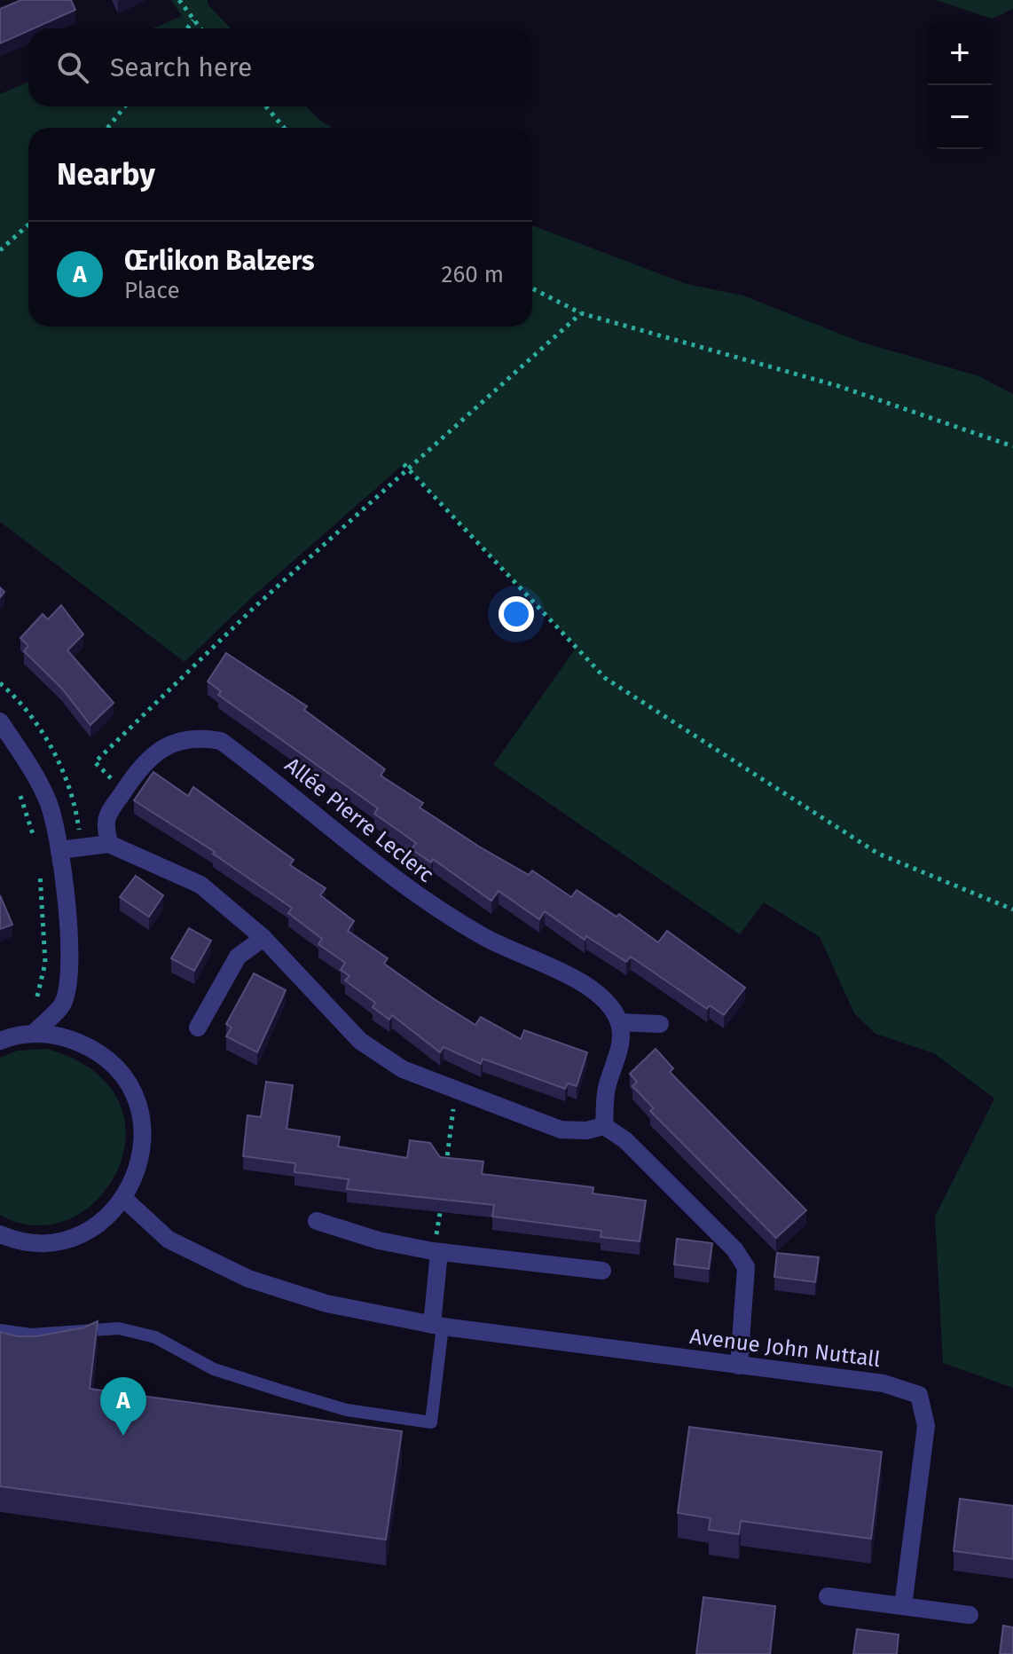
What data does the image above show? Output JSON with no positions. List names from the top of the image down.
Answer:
{
  "streets": {
    "street": ["Allée Pierre Leclerc", "Avenue John Nuttall"]
  },
  "page": {
    "map_buttons": ["+", "−"],
    "search": "Search here",
    "heading": "Nearby",
    "list": [
      {
        "mark": "A",
        "name": "Œrlikon Balzers",
        "note": "Place",
        "value": "260 m"
      }
    ],
    "pins": "A"
  }
}
